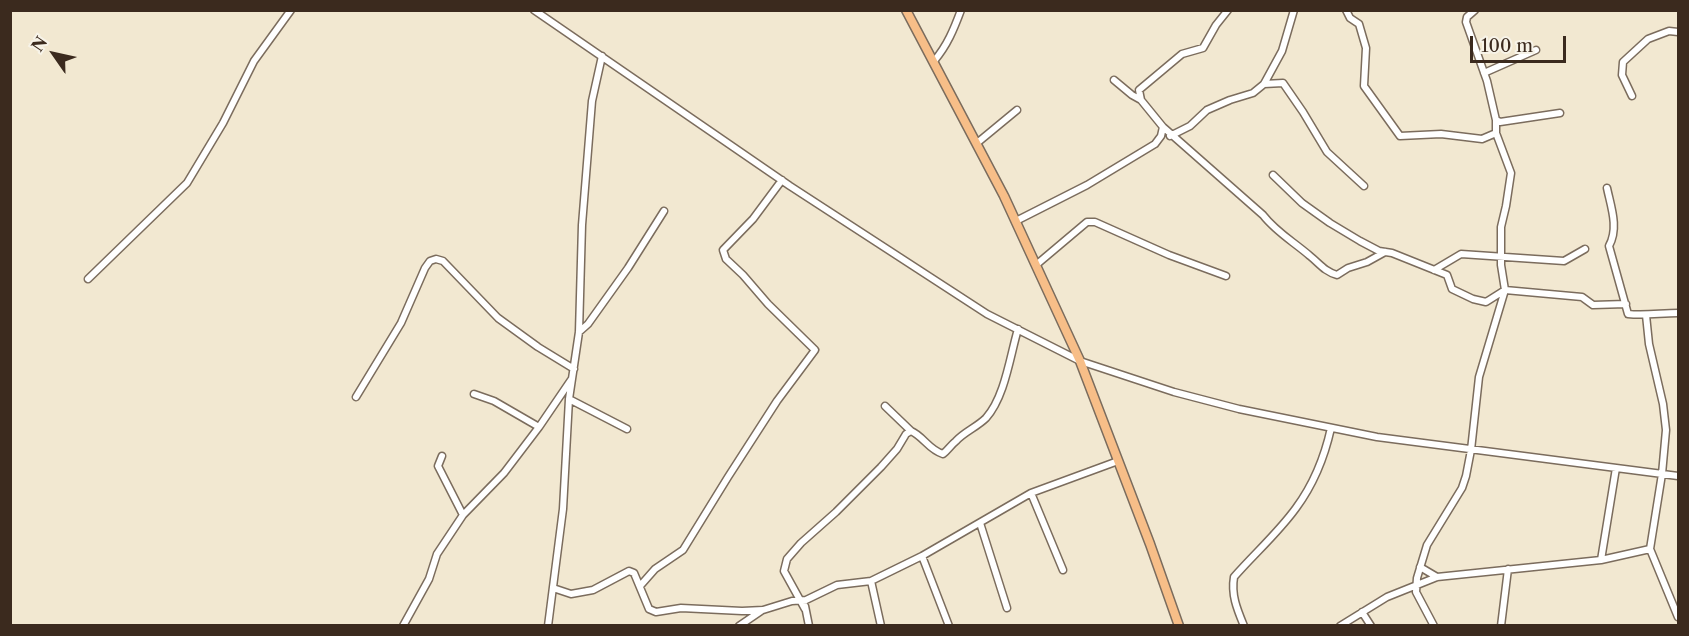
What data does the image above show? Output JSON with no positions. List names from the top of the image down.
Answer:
{
  "scale_bar": "100 m",
  "north": "top left"
}
